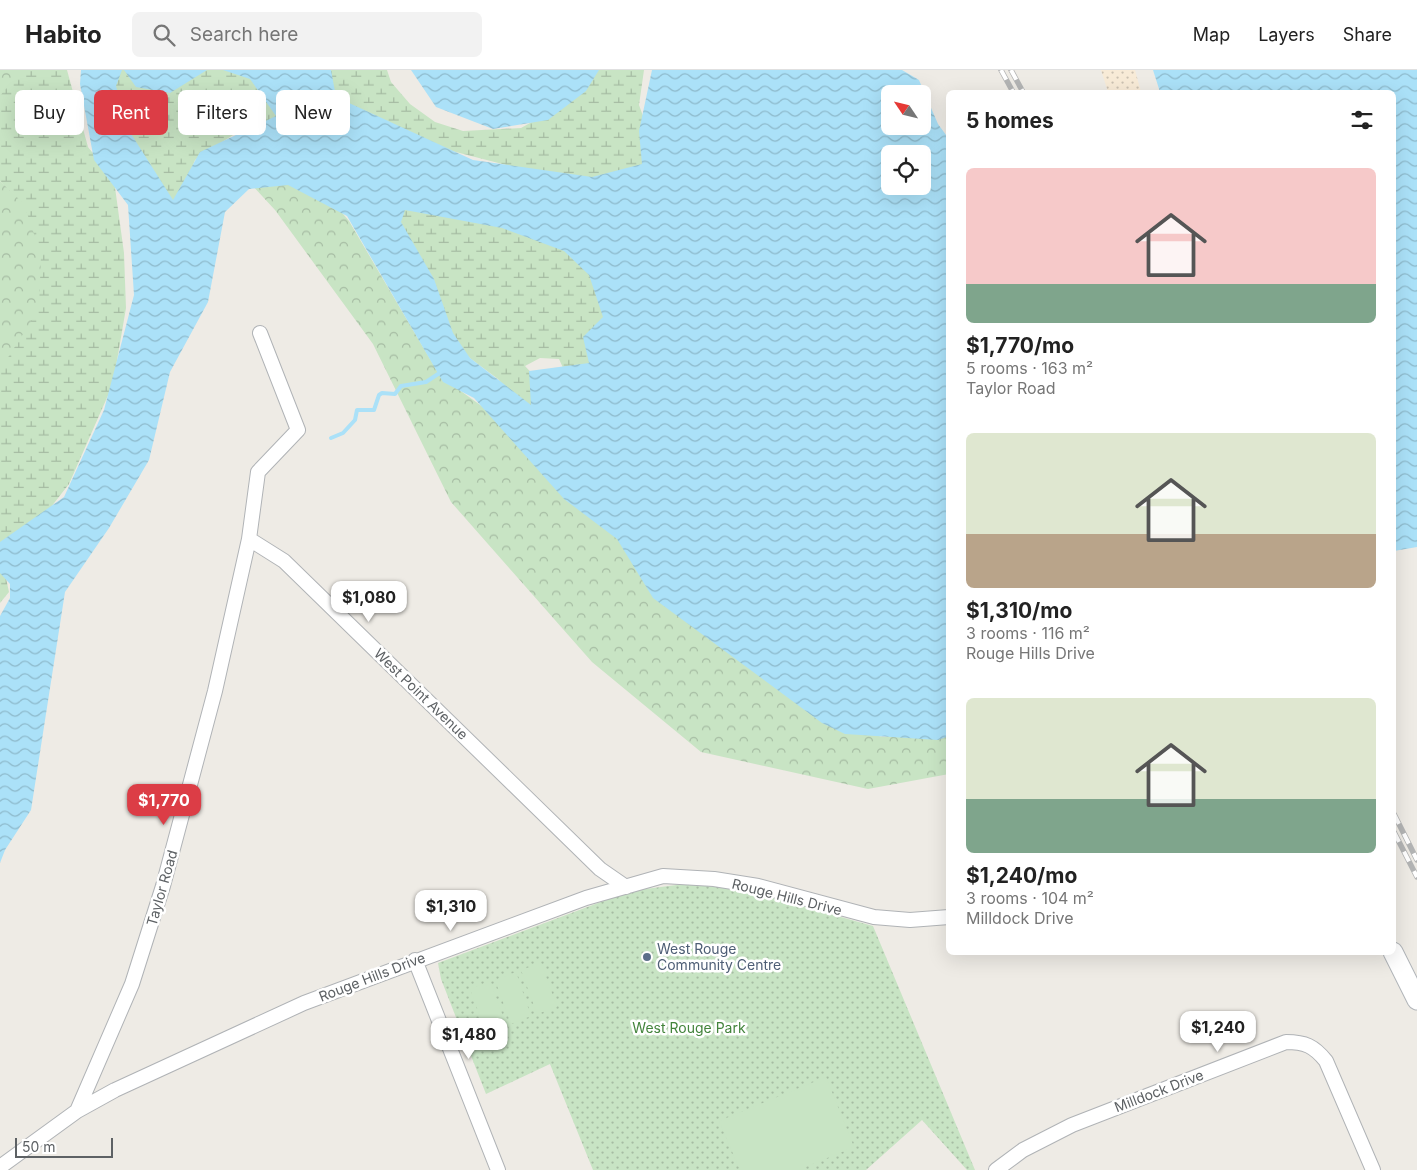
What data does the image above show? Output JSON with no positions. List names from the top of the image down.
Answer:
{
  "streets": {
    "street": [
      "West Point Avenue",
      "Taylor Road",
      "Rouge Hills Drive",
      "Milldock Drive"
    ]
  },
  "crossings": [
    ["West Point Avenue", "Taylor Road"],
    ["West Point Avenue", "Rouge Hills Drive"],
    ["Taylor Road", "Rouge Hills Drive"]
  ],
  "parks": ["West Rouge Park"],
  "places": ["West Rouge Community Centre"],
  "scale_bar": "50 m",
  "north": "top left",
  "page": {
    "header": "Habito",
    "search": "Search here",
    "nav": ["Map", "Layers", "Share"],
    "chip": [
      "Buy",
      "Rent",
      "Filters",
      "New"
    ],
    "heading": "5 homes",
    "list": [
      {
        "name": "$1,770/mo",
        "note": "5 rooms · 163 m² · Taylor Road"
      },
      {
        "name": "$1,310/mo",
        "note": "3 rooms · 116 m² · Rouge Hills Drive"
      },
      {
        "name": "$1,240/mo",
        "note": "3 rooms · 104 m² · Milldock Drive"
      }
    ],
    "price": [
      "$1,080",
      "$1,770",
      "$1,310",
      "$1,240",
      "$1,480"
    ],
    "scale": "50 m"
  }
}
